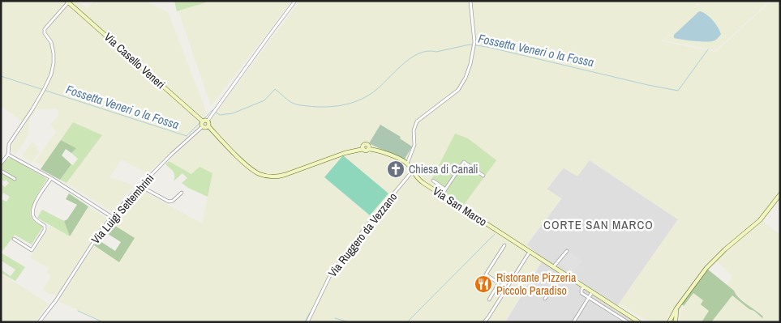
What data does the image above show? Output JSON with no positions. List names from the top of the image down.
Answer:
{
  "streets": {
    "street": [
      "Via Casello Veneri",
      "Via San Marco",
      "Via Luigi Settembrini",
      "Via Ruggero da Vezzano"
    ]
  },
  "crossings": [
    ["Via Casello Veneri", "Via Luigi Settembrini"],
    ["Via San Marco", "Via Ruggero da Vezzano"]
  ],
  "districts": ["CORTE SAN MARCO"],
  "water": ["Fossetta Veneri o la Fossa"],
  "places": {
    "church": ["Chiesa di Canali"],
    "restaurant": ["Ristorante Pizzeria Piccolo Paradiso"]
  }
}
